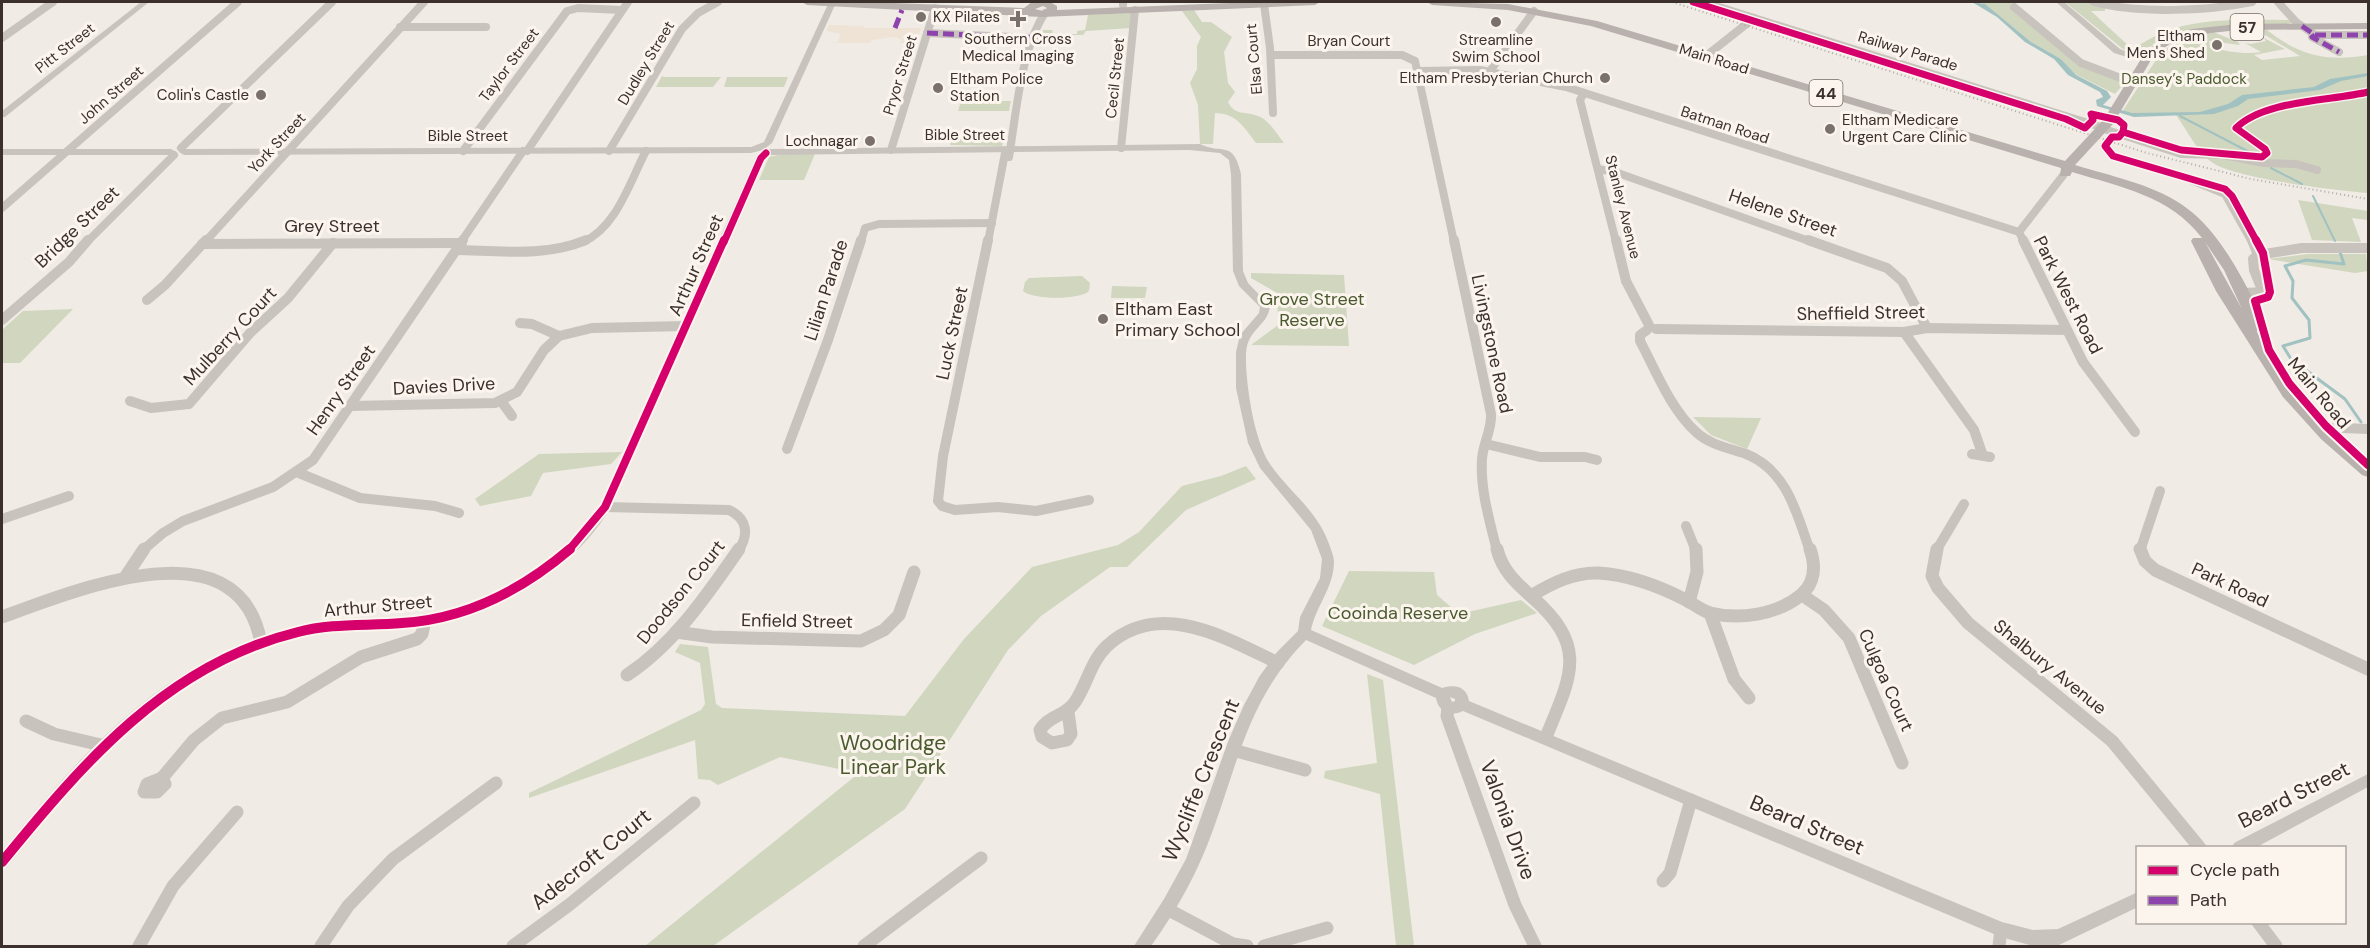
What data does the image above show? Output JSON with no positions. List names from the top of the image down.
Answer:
{
  "streets": {
    "main road": ["57", "Main Road", "44"],
    "street": [
      "Bryan Court",
      "Pitt Street",
      "Railway Parade",
      "Elsa Court",
      "Dudley Street",
      "Taylor Street",
      "Pryor Street",
      "Cecil Street",
      "John Street",
      "Batman Road",
      "Bible Street",
      "York Street",
      "Stanley Avenue",
      "Helene Street",
      "Grey Street",
      "Bridge Street",
      "Arthur Street",
      "Lilian Parade",
      "Park West Road",
      "Sheffield Street",
      "Luck Street",
      "Mulberry Court",
      "Livingstone Road",
      "Davies Drive",
      "Henry Street",
      "Park Road",
      "Doodson Court",
      "Enfield Street",
      "Shalbury Avenue",
      "Culgoa Court",
      "Wycliffe Crescent",
      "Beard Street",
      "Valonia Drive",
      "Adecroft Court"
    ]
  },
  "crossings": [
    ["57", "Railway Parade"],
    ["57", "Main Road"],
    ["57", "Park West Road"],
    ["Bryan Court", "Elsa Court"],
    ["Bryan Court", "Batman Road"],
    ["Bryan Court", "Livingstone Road"],
    ["Main Road", "Park West Road"],
    ["Dudley Street", "Bible Street"],
    ["Taylor Street", "Bible Street"],
    ["Taylor Street", "Henry Street"],
    ["Pryor Street", "Bible Street"],
    ["Cecil Street", "Bible Street"],
    ["John Street", "Bible Street"],
    ["Batman Road", "Stanley Avenue"],
    ["Batman Road", "Park West Road"],
    ["Batman Road", "Livingstone Road"],
    ["Bible Street", "York Street"],
    ["Bible Street", "Grey Street"],
    ["Bible Street", "Bridge Street"],
    ["Bible Street", "Arthur Street"],
    ["Bible Street", "Luck Street"],
    ["Bible Street", "Henry Street"],
    ["Bible Street", "Wycliffe Crescent"],
    ["Bible Street", "Beard Street"],
    ["York Street", "Grey Street"],
    ["Stanley Avenue", "Helene Street"],
    ["Stanley Avenue", "Sheffield Street"],
    ["Stanley Avenue", "Culgoa Court"],
    ["Helene Street", "Sheffield Street"],
    ["Grey Street", "Mulberry Court"],
    ["Grey Street", "Henry Street"],
    ["Arthur Street", "Doodson Court"],
    ["Lilian Parade", "Luck Street"],
    ["Park West Road", "Sheffield Street"],
    ["Livingstone Road", "Beard Street"],
    ["Davies Drive", "Henry Street"],
    ["Doodson Court", "Enfield Street"],
    ["Wycliffe Crescent", "Beard Street"],
    ["Beard Street", "Valonia Drive"]
  ],
  "parks": [
    "Dansey’s Paddock",
    "Grove Street Reserve",
    "Cooinda Reserve",
    "Woodridge Linear Park"
  ],
  "places": {
    "other": [
      "KX Pilates",
      "Streamline Swim School",
      "Eltham Men's Shed",
      "Eltham Presbyterian Church",
      "Eltham Police Station",
      "Colin's Castle",
      "Eltham Medicare Urgent Care Clinic",
      "Lochnagar",
      "Eltham East Primary School"
    ],
    "health": ["Southern Cross Medical Imaging"]
  },
  "legend": ["Cycle path", "Path"]
}
